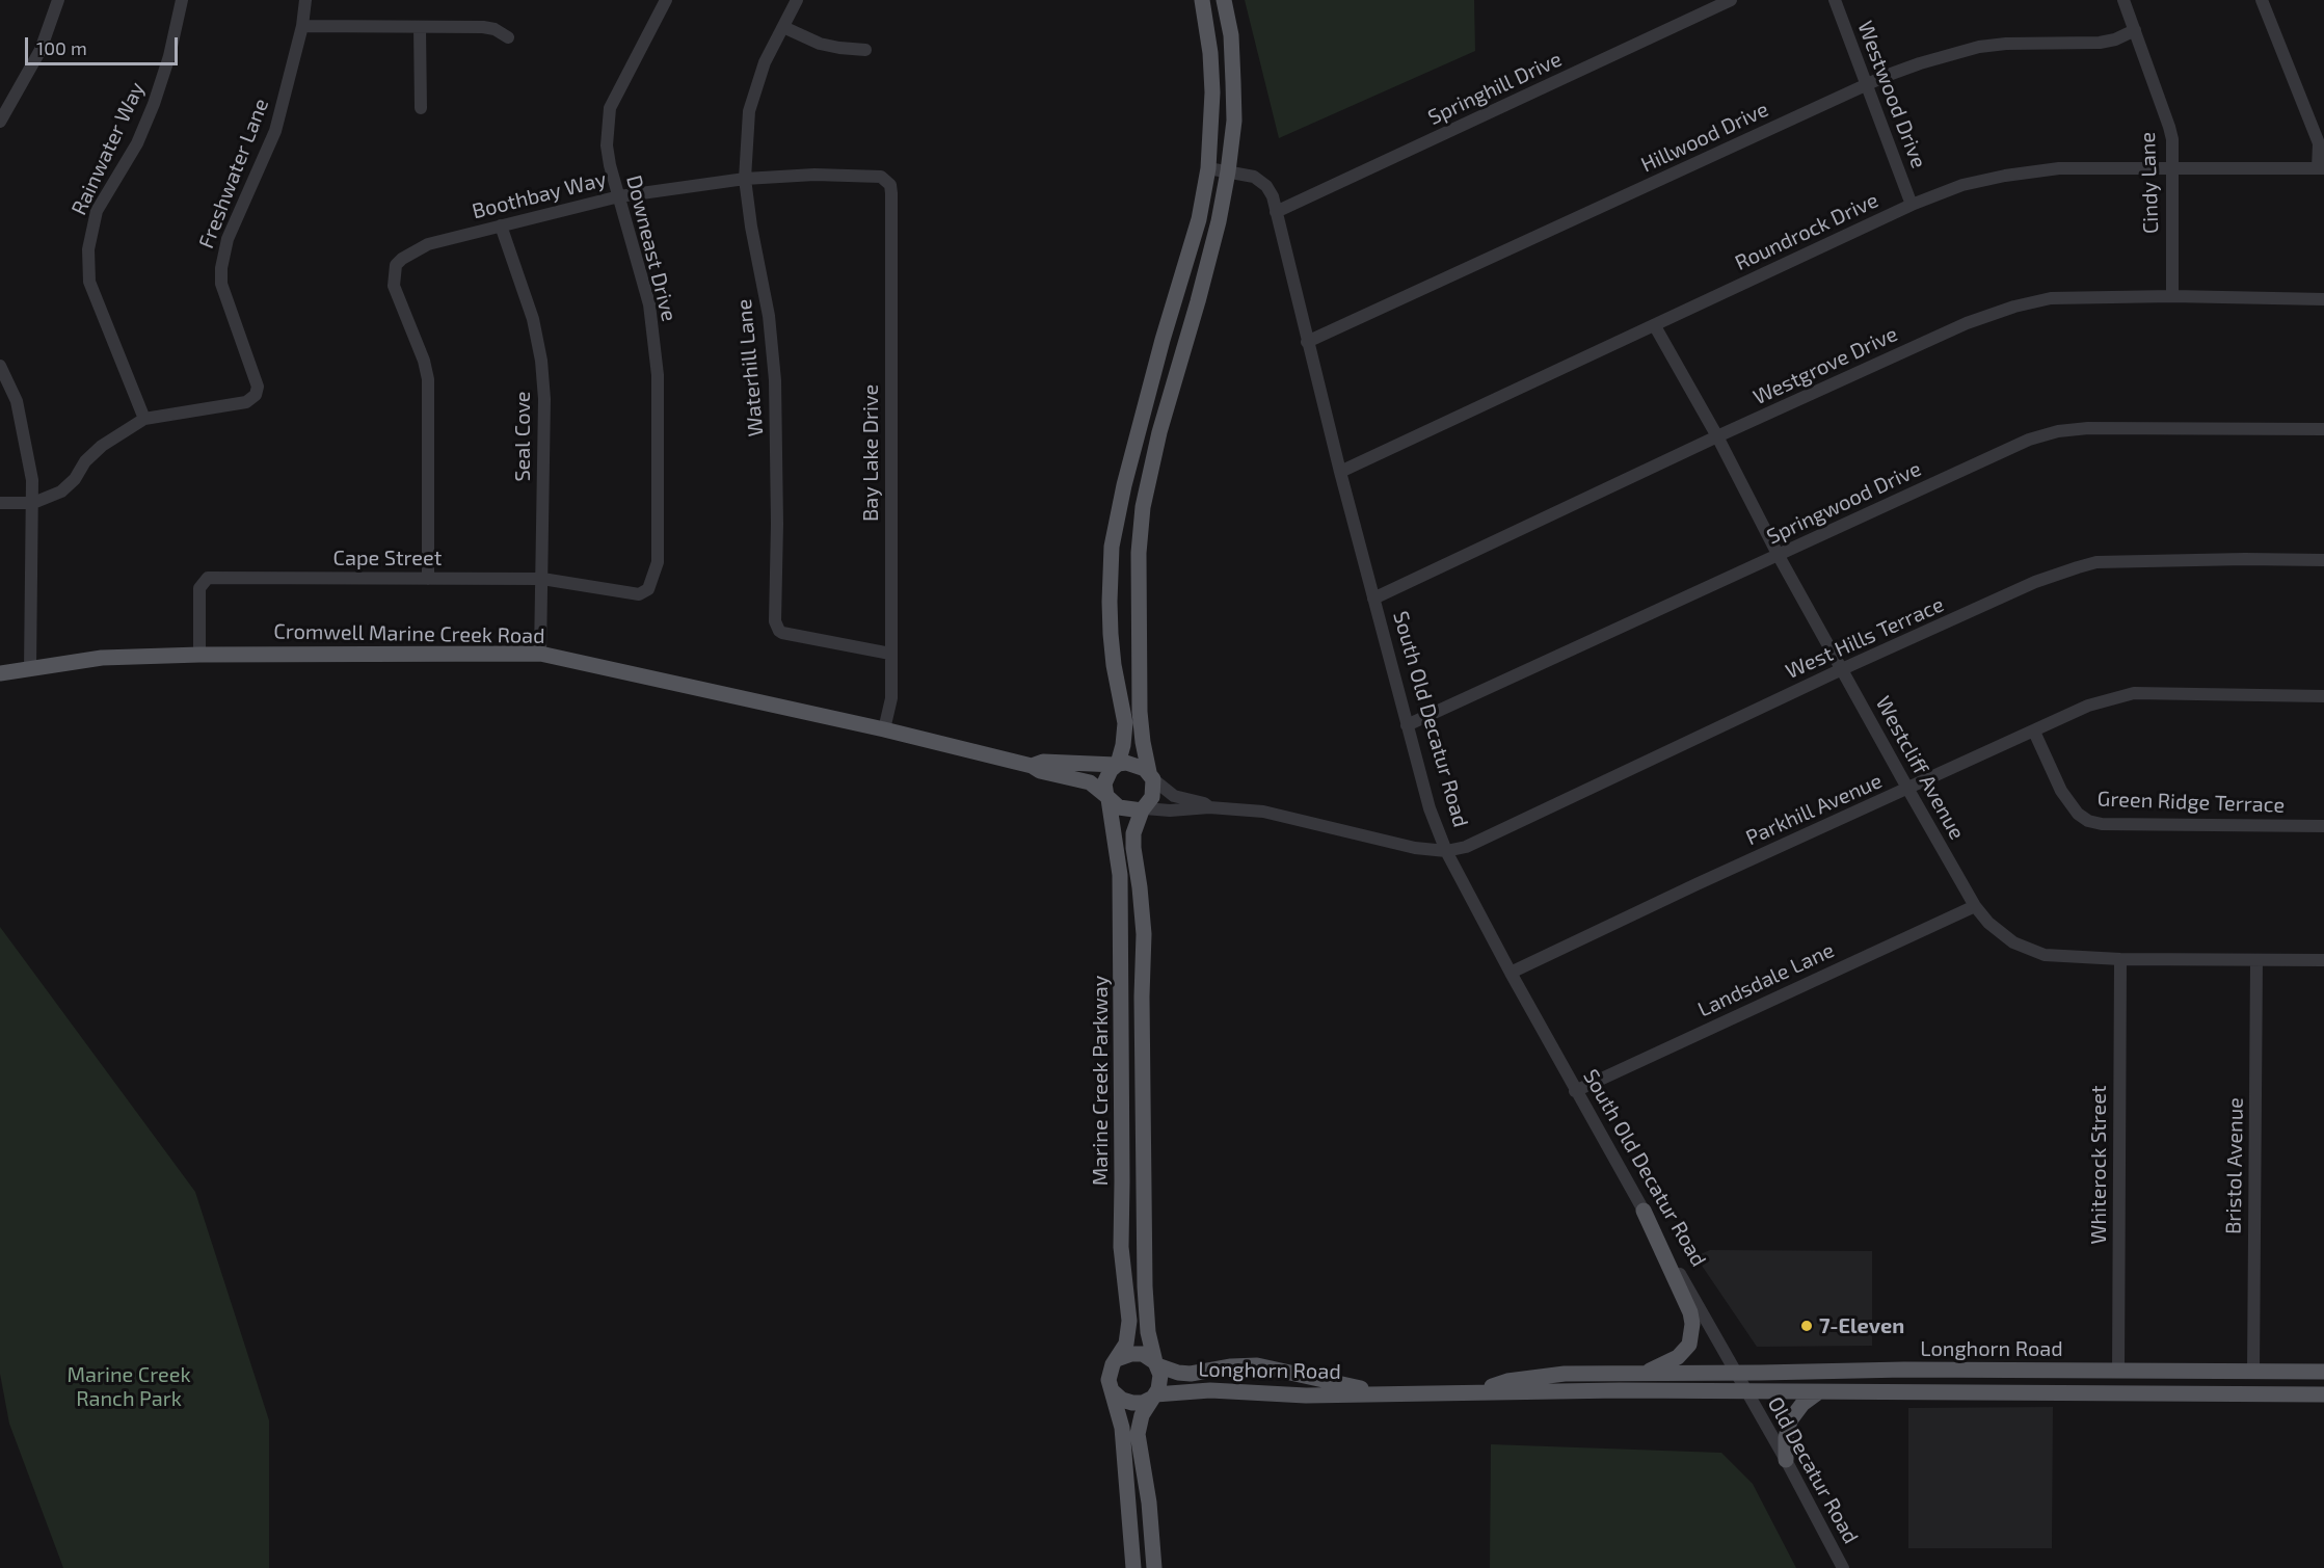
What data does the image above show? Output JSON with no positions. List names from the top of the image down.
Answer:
{
  "streets": {
    "main road": ["Cromwell Marine Creek Road", "Marine Creek Parkway", "Longhorn Road"],
    "street": [
      "Springhill Drive",
      "Westwood Drive",
      "Hillwood Drive",
      "Rainwater Way",
      "Freshwater Lane",
      "Cindy Lane",
      "Boothbay Way",
      "Roundrock Drive",
      "Downeast Drive",
      "Westgrove Drive",
      "Waterhill Lane",
      "Seal Cove",
      "Bay Lake Drive",
      "Springwood Drive",
      "Cape Street",
      "West Hills Terrace",
      "South Old Decatur Road",
      "Westcliff Avenue",
      "Green Ridge Terrace",
      "Parkhill Avenue",
      "Landsdale Lane",
      "Whiterock Street",
      "Bristol Avenue",
      "Old Decatur Road"
    ]
  },
  "crossings": [
    ["Springhill Drive", "South Old Decatur Road"],
    ["Westwood Drive", "Hillwood Drive"],
    ["Westwood Drive", "Roundrock Drive"],
    ["Hillwood Drive", "Cindy Lane"],
    ["Hillwood Drive", "South Old Decatur Road"],
    ["Rainwater Way", "Freshwater Lane"],
    ["Cindy Lane", "Roundrock Drive"],
    ["Cindy Lane", "Westgrove Drive"],
    ["Boothbay Way", "Downeast Drive"],
    ["Boothbay Way", "Waterhill Lane"],
    ["Boothbay Way", "Seal Cove"],
    ["Boothbay Way", "Bay Lake Drive"],
    ["Boothbay Way", "Cape Street"],
    ["Roundrock Drive", "South Old Decatur Road"],
    ["Roundrock Drive", "Westcliff Avenue"],
    ["Downeast Drive", "Cape Street"],
    ["Westgrove Drive", "South Old Decatur Road"],
    ["Westgrove Drive", "Westcliff Avenue"],
    ["Waterhill Lane", "Bay Lake Drive"],
    ["Seal Cove", "Cape Street"],
    ["Seal Cove", "Cromwell Marine Creek Road"],
    ["Bay Lake Drive", "Cromwell Marine Creek Road"],
    ["Springwood Drive", "South Old Decatur Road"],
    ["Springwood Drive", "Westcliff Avenue"],
    ["Cape Street", "Cromwell Marine Creek Road"],
    ["Cromwell Marine Creek Road", "Marine Creek Parkway"],
    ["West Hills Terrace", "South Old Decatur Road"],
    ["West Hills Terrace", "Westcliff Avenue"],
    ["South Old Decatur Road", "Parkhill Avenue"],
    ["South Old Decatur Road", "Landsdale Lane"],
    ["South Old Decatur Road", "Longhorn Road"],
    ["South Old Decatur Road", "Old Decatur Road"],
    ["Westcliff Avenue", "Parkhill Avenue"],
    ["Westcliff Avenue", "Landsdale Lane"],
    ["Westcliff Avenue", "Whiterock Street"],
    ["Westcliff Avenue", "Bristol Avenue"],
    ["Green Ridge Terrace", "Parkhill Avenue"],
    ["Marine Creek Parkway", "Longhorn Road"],
    ["Whiterock Street", "Longhorn Road"],
    ["Bristol Avenue", "Longhorn Road"],
    ["Longhorn Road", "Old Decatur Road"]
  ],
  "parks": ["Marine Creek Ranch Park"],
  "places": ["7-Eleven"],
  "scale_bar": "100 m"
}
